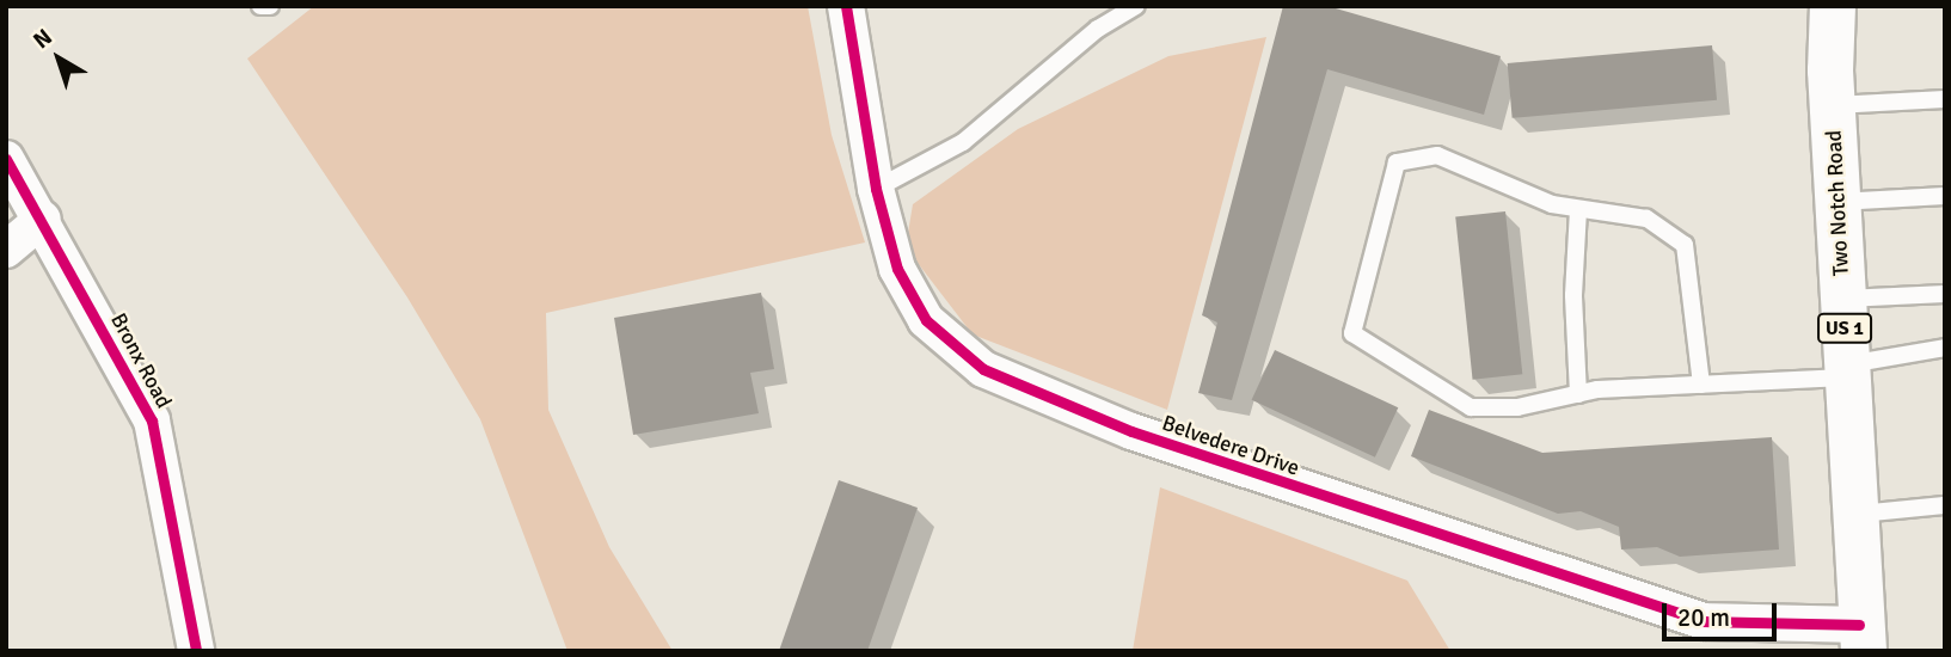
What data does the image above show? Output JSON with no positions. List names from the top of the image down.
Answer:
{
  "streets": {
    "main road": ["Two Notch Road", "US 1"],
    "street": ["Bronx Road", "Belvedere Drive"]
  },
  "crossings": [
    ["Two Notch Road", "Belvedere Drive"]
  ],
  "scale_bar": "20 m",
  "north": "top left"
}
